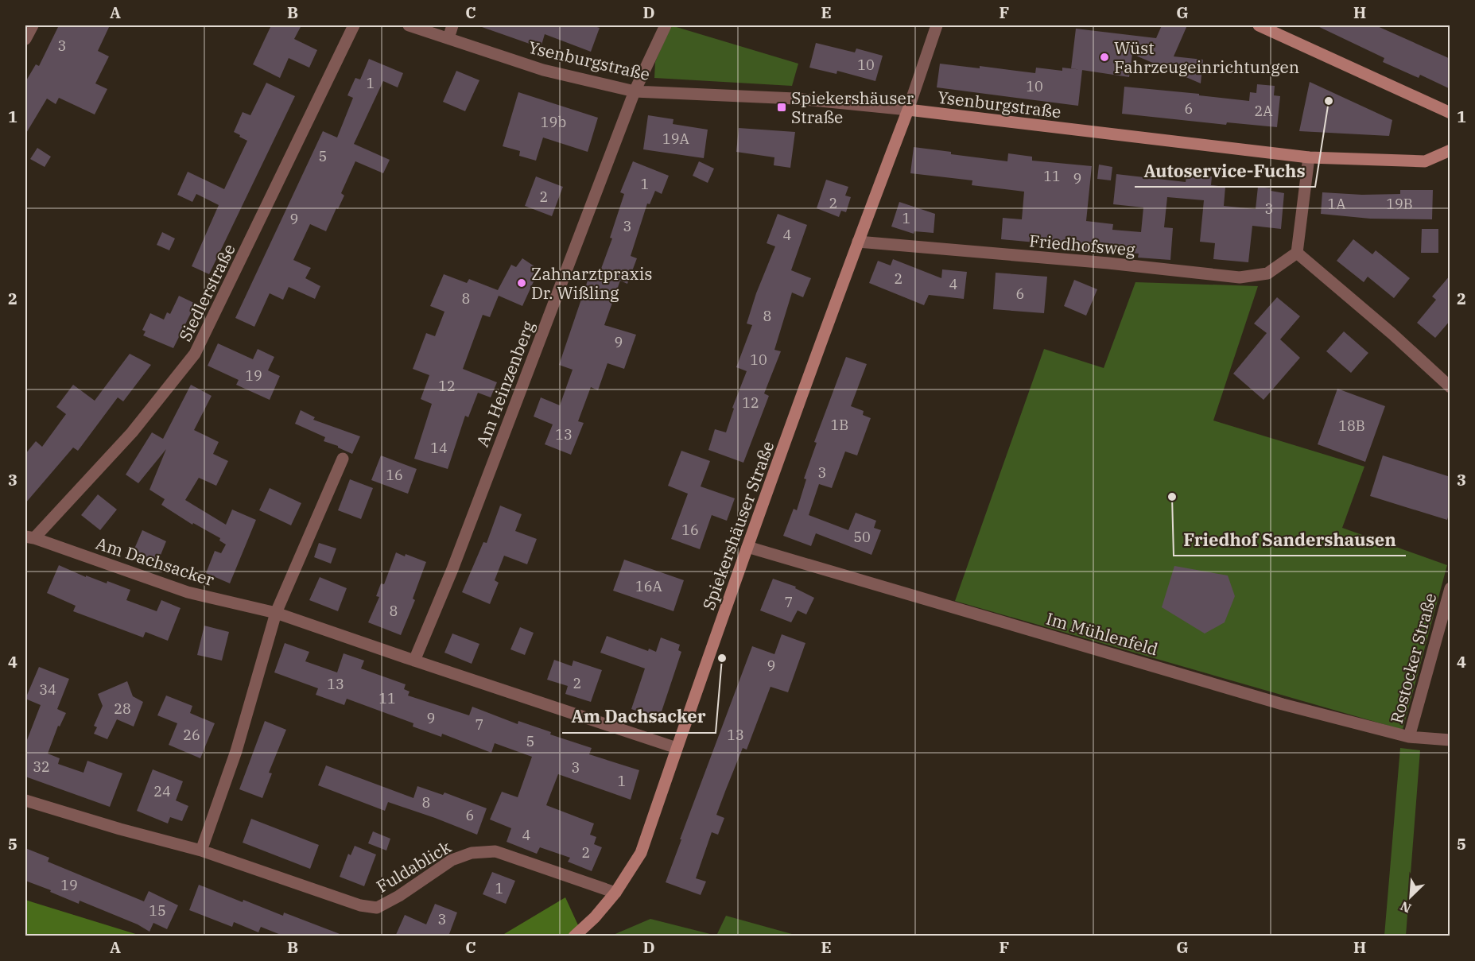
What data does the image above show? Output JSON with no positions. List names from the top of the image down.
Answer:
{
  "streets": {
    "street": [
      "Ysenburgstraße",
      "Friedhofsweg",
      "Siedlerstraße",
      "Am Heinzenberg",
      "Spiekershäuser Straße",
      "Am Dachsacker",
      "Im Mühlenfeld",
      "Rostocker Straße",
      "Fuldablick"
    ]
  },
  "crossings": [
    ["Ysenburgstraße", "Am Heinzenberg"],
    ["Ysenburgstraße", "Spiekershäuser Straße"],
    ["Friedhofsweg", "Spiekershäuser Straße"],
    ["Siedlerstraße", "Am Dachsacker"],
    ["Am Heinzenberg", "Am Dachsacker"],
    ["Spiekershäuser Straße", "Am Dachsacker"],
    ["Spiekershäuser Straße", "Im Mühlenfeld"],
    ["Spiekershäuser Straße", "Fuldablick"],
    ["Im Mühlenfeld", "Rostocker Straße"]
  ],
  "places": {
    "other": [
      "Wüst Fahrzeugeinrichtungen",
      "Autoservice-Fuchs",
      "Zahnarztpraxis Dr. Wißling",
      "Friedhof Sandershausen",
      "Am Dachsacker"
    ],
    "transit": ["Spiekershäuser Straße"]
  },
  "house_numbers": [
    "3",
    "10",
    "1",
    "10",
    "6",
    "2A",
    "19b",
    "19A",
    "5",
    "11",
    "9",
    "1",
    "2",
    "2",
    "1A",
    "19B",
    "3",
    "1",
    "9",
    "3",
    "4",
    "2",
    "4",
    "6",
    "8",
    "8",
    "9",
    "10",
    "19",
    "12",
    "12",
    "1B",
    "18B",
    "13",
    "14",
    "3",
    "16",
    "16",
    "50",
    "16A",
    "7",
    "8",
    "9",
    "2",
    "13",
    "34",
    "11",
    "28",
    "9",
    "7",
    "26",
    "13",
    "5",
    "32",
    "3",
    "1",
    "24",
    "8",
    "6",
    "4",
    "2",
    "19",
    "1",
    "15",
    "3"
  ],
  "north": "bottom left",
  "grid": {
    "columns": [
      "A",
      "B",
      "C",
      "D",
      "E",
      "F",
      "G",
      "H"
    ],
    "rows": [
      "1",
      "2",
      "3",
      "4",
      "5"
    ]
  }
}
